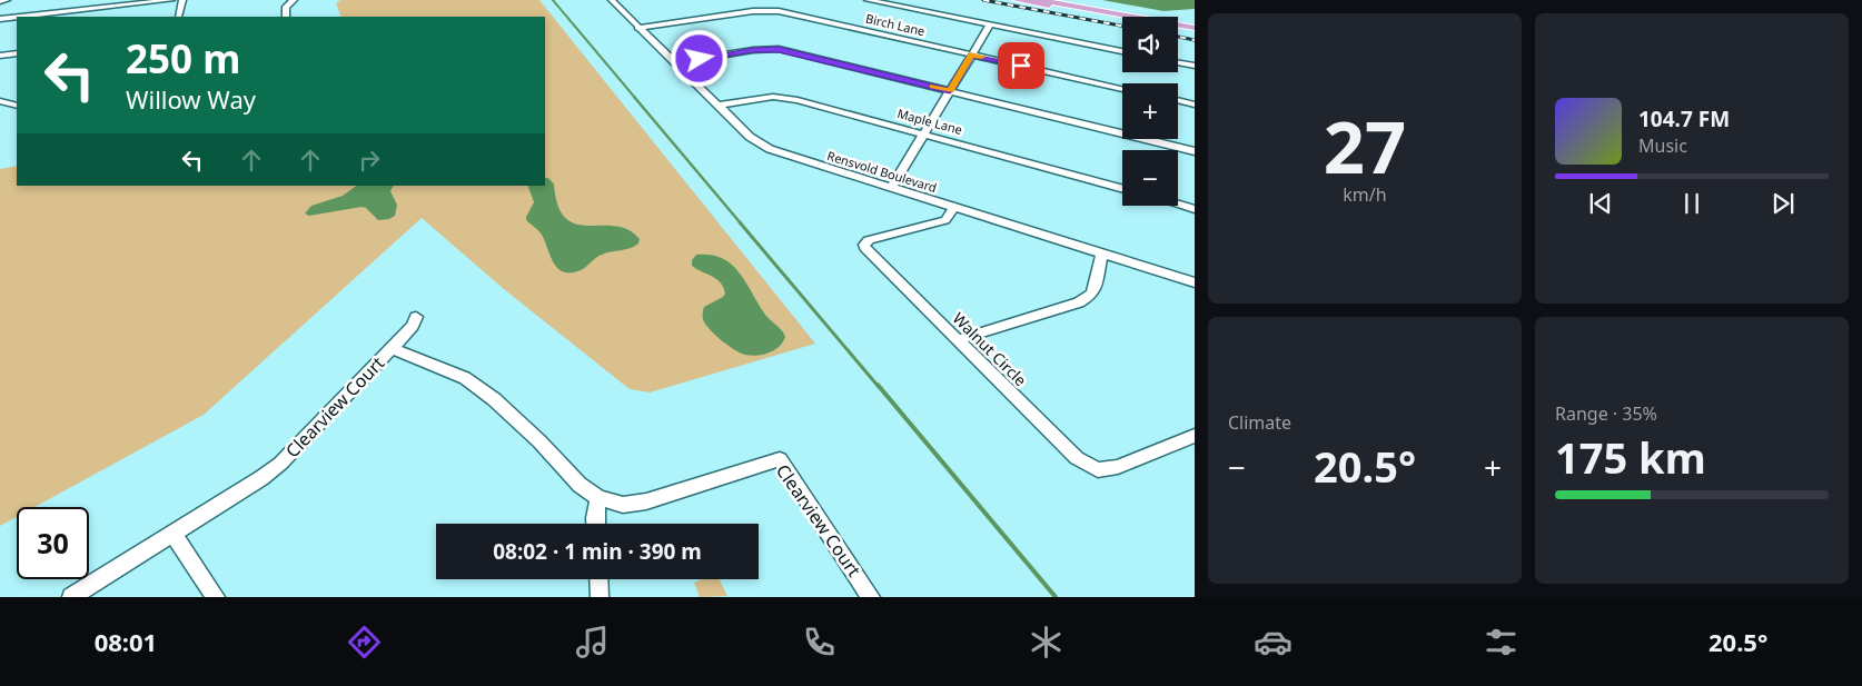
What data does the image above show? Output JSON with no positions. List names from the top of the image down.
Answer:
{
  "streets": {
    "street": [
      "Birch Lane",
      "Maple Lane",
      "Rensvold Boulevard",
      "Walnut Circle",
      "Clearview Court"
    ]
  },
  "crossings": [
    ["Birch Lane", "Rensvold Boulevard"],
    ["Maple Lane", "Rensvold Boulevard"],
    ["Rensvold Boulevard", "Walnut Circle"]
  ],
  "page": {
    "tile": [
      ["27", "km/h"],
      "Climate",
      ["Range · 35%", "175 km"]
    ],
    "map_buttons": ["+", "−"],
    "turn": ["250 m", "Willow Way"],
    "song": ["104.7 FM", "Music"],
    "heat": ["−", "20.5°", "+"],
    "limit": "30",
    "trip": "08:02 · 1 min · 390 m",
    "tabs": ["08:01", "20.5°"]
  }
}
